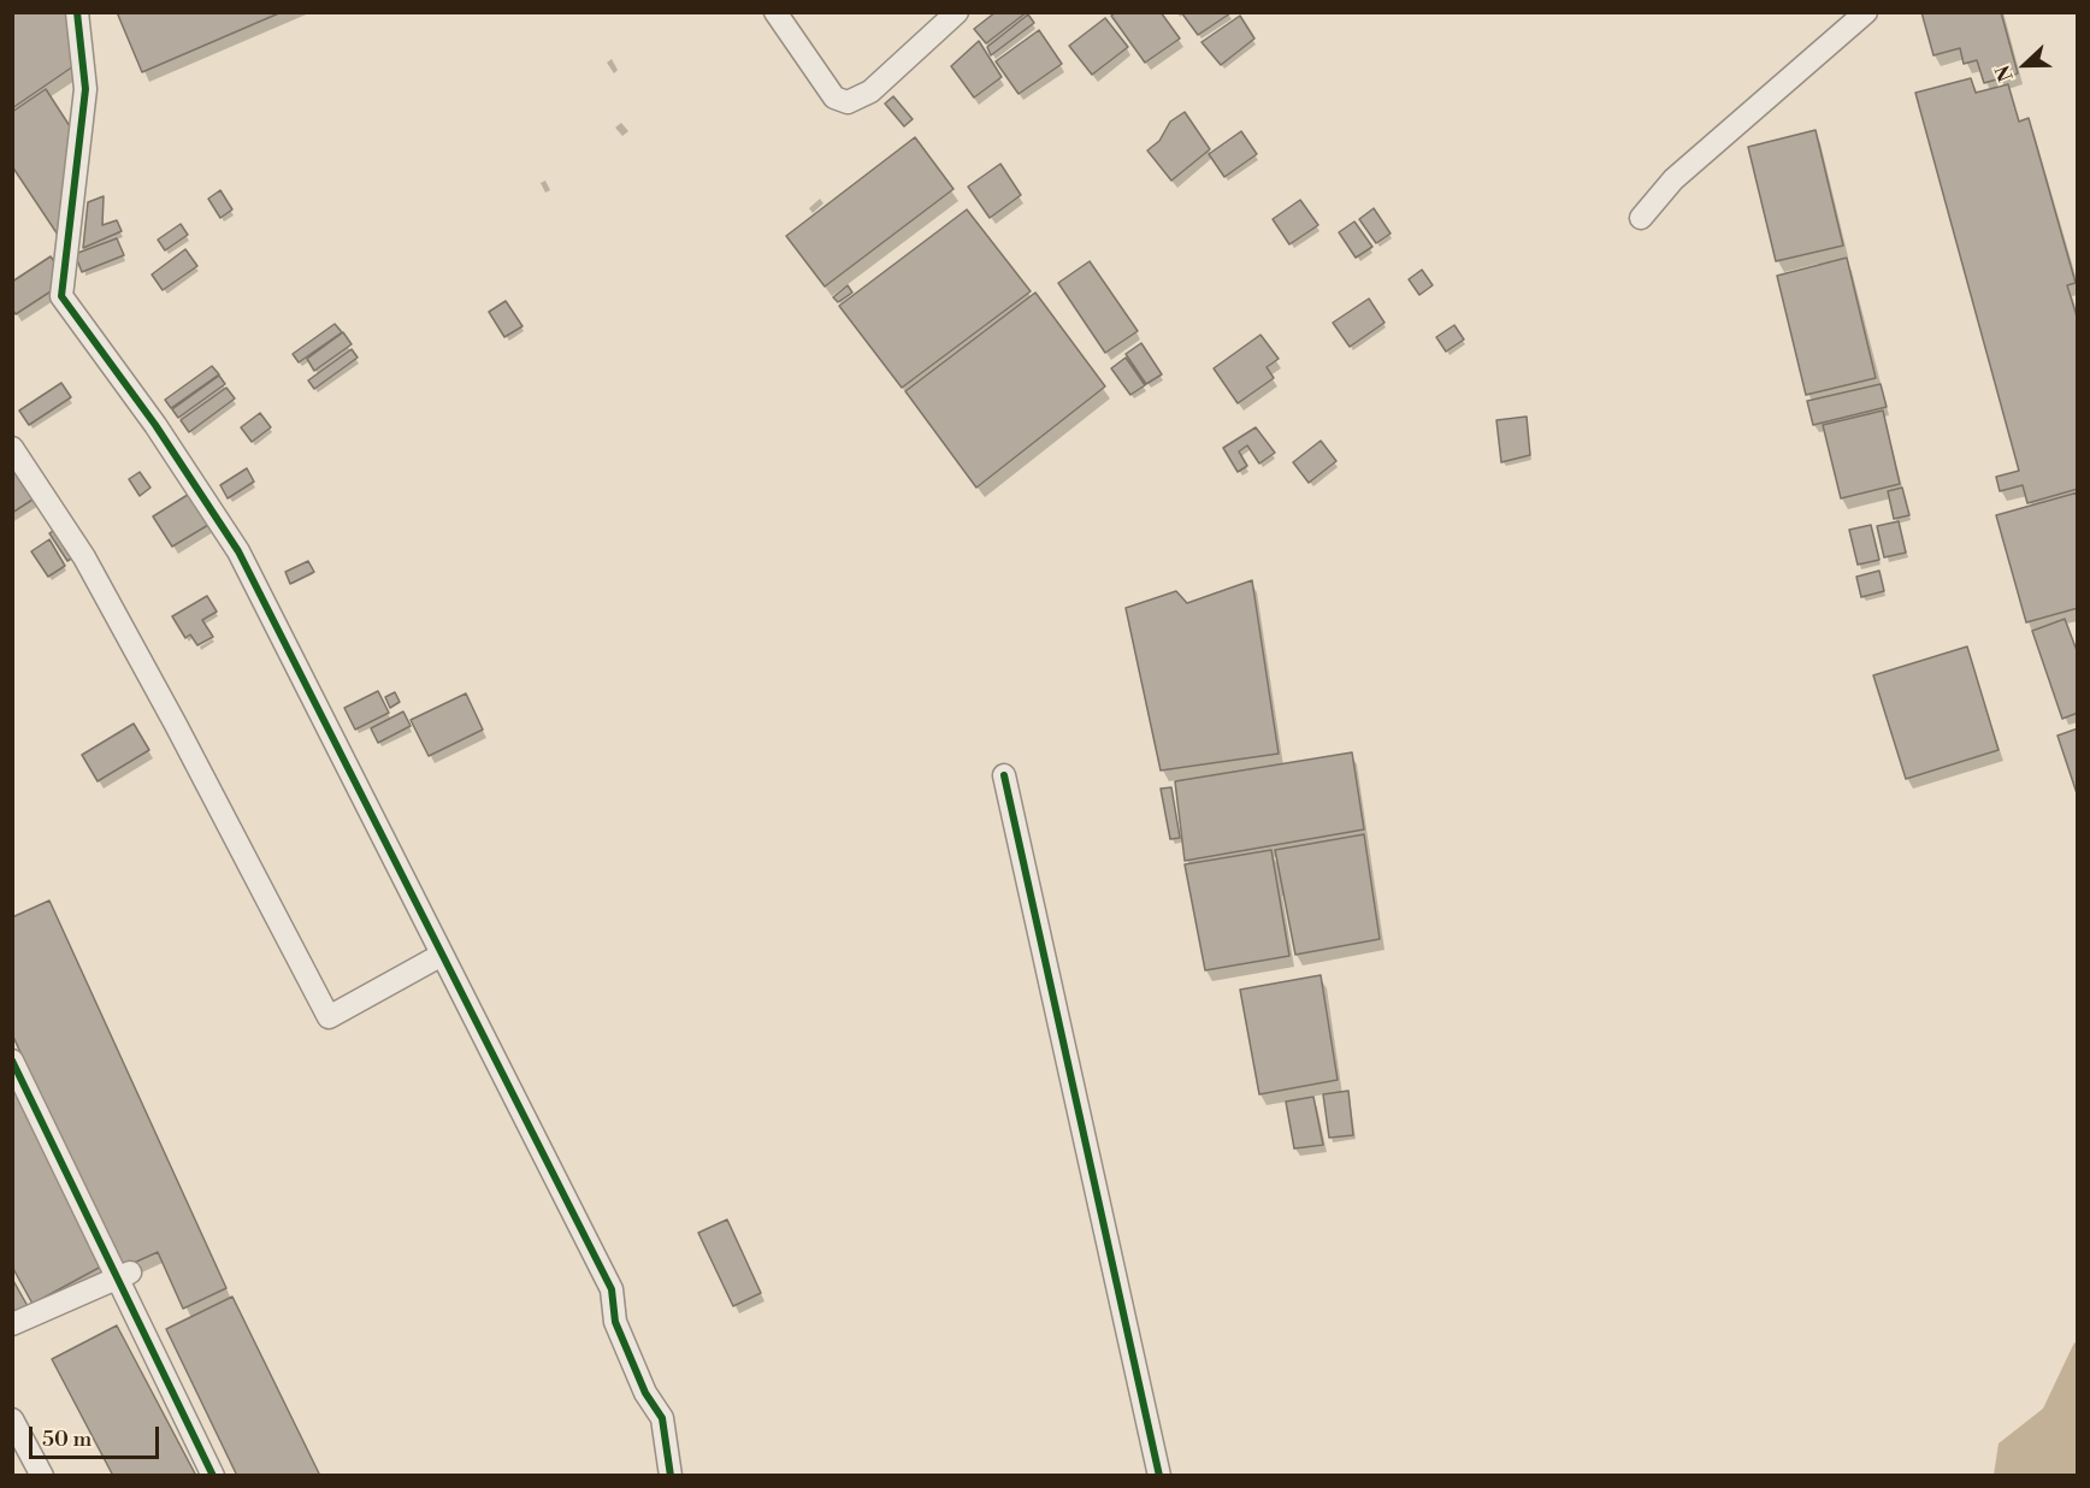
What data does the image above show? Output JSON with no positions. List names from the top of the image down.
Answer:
{
  "scale_bar": "50 m",
  "north": "left"
}
